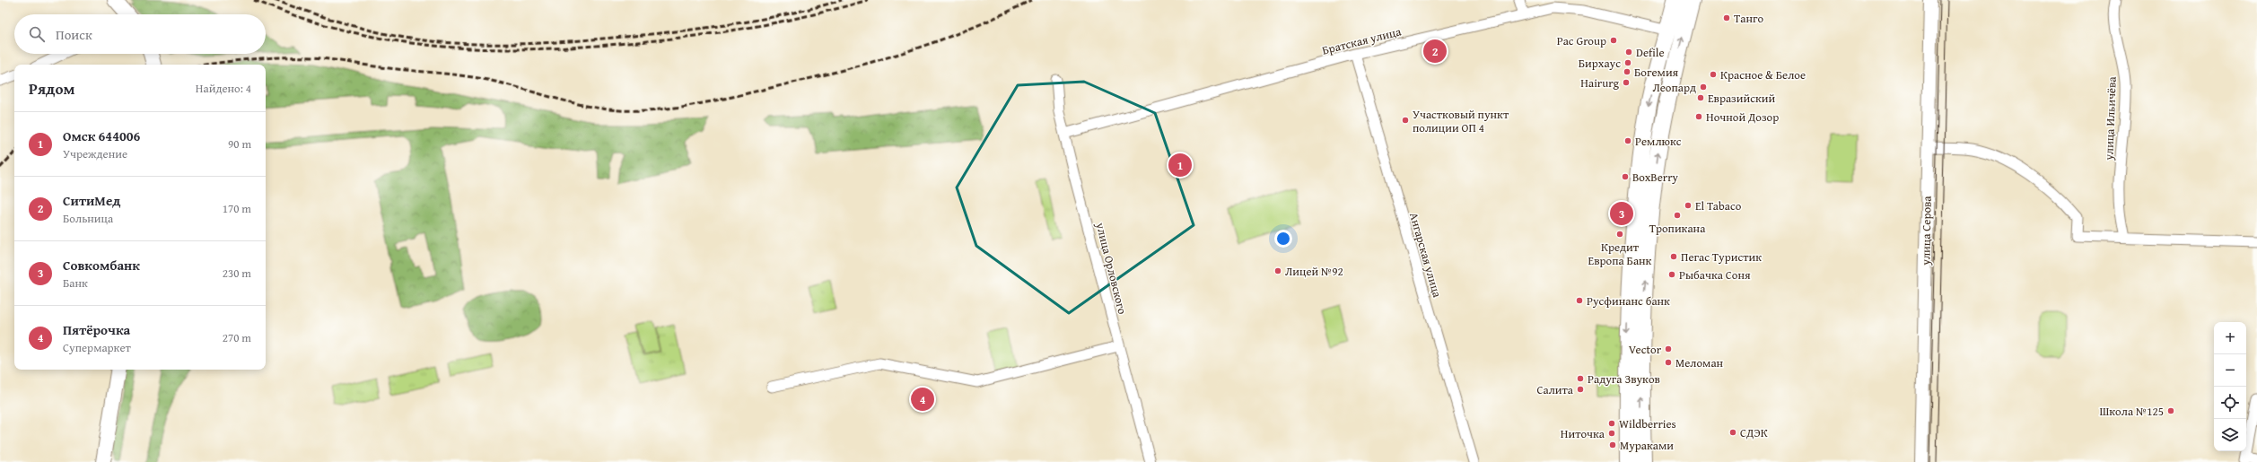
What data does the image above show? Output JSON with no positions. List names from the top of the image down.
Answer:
{
  "streets": {
    "street": [
      "Братская улица",
      "улица Ильичёва",
      "улица Серова",
      "Ангарская улица",
      "улица Орловского"
    ]
  },
  "crossings": [
    ["Братская улица", "Ангарская улица"],
    ["Братская улица", "улица Орловского"]
  ],
  "places": [
    "Танго",
    "Pac Group",
    "Defile",
    "Бирхаус",
    "Богемия",
    "Красное & Белое",
    "Hairurg",
    "Леопард",
    "Евразийский",
    "Ночной Дозор",
    "Участковый пункт полиции ОП 4",
    "Ремлюкс",
    "BoxBerry",
    "El Tabaco",
    "Тропикана",
    "Кредит Европа Банк",
    "Пегас Туристик",
    "Лицей №92",
    "Рыбачка Соня",
    "Русфинанс банк",
    "Vector",
    "Меломан",
    "Радуга Звуков",
    "Салита",
    "Школа №125",
    "Wildberries",
    "СДЭК",
    "Ниточка",
    "Мураками"
  ],
  "page": {
    "search": "Поиск",
    "pins": [
      "2",
      "1",
      "3",
      "4"
    ],
    "heading": ["Рядом", "Найдено: 4"],
    "list": [
      {
        "mark": "1",
        "name": "Омск 644006",
        "note": "Учреждение",
        "value": "90 m"
      },
      {
        "mark": "2",
        "name": "СитиМед",
        "note": "Больница",
        "value": "170 m"
      },
      {
        "mark": "3",
        "name": "Совкомбанк",
        "note": "Банк",
        "value": "230 m"
      },
      {
        "mark": "4",
        "name": "Пятёрочка",
        "note": "Супермаркет",
        "value": "270 m"
      }
    ],
    "map_buttons": ["+", "−"]
  }
}
